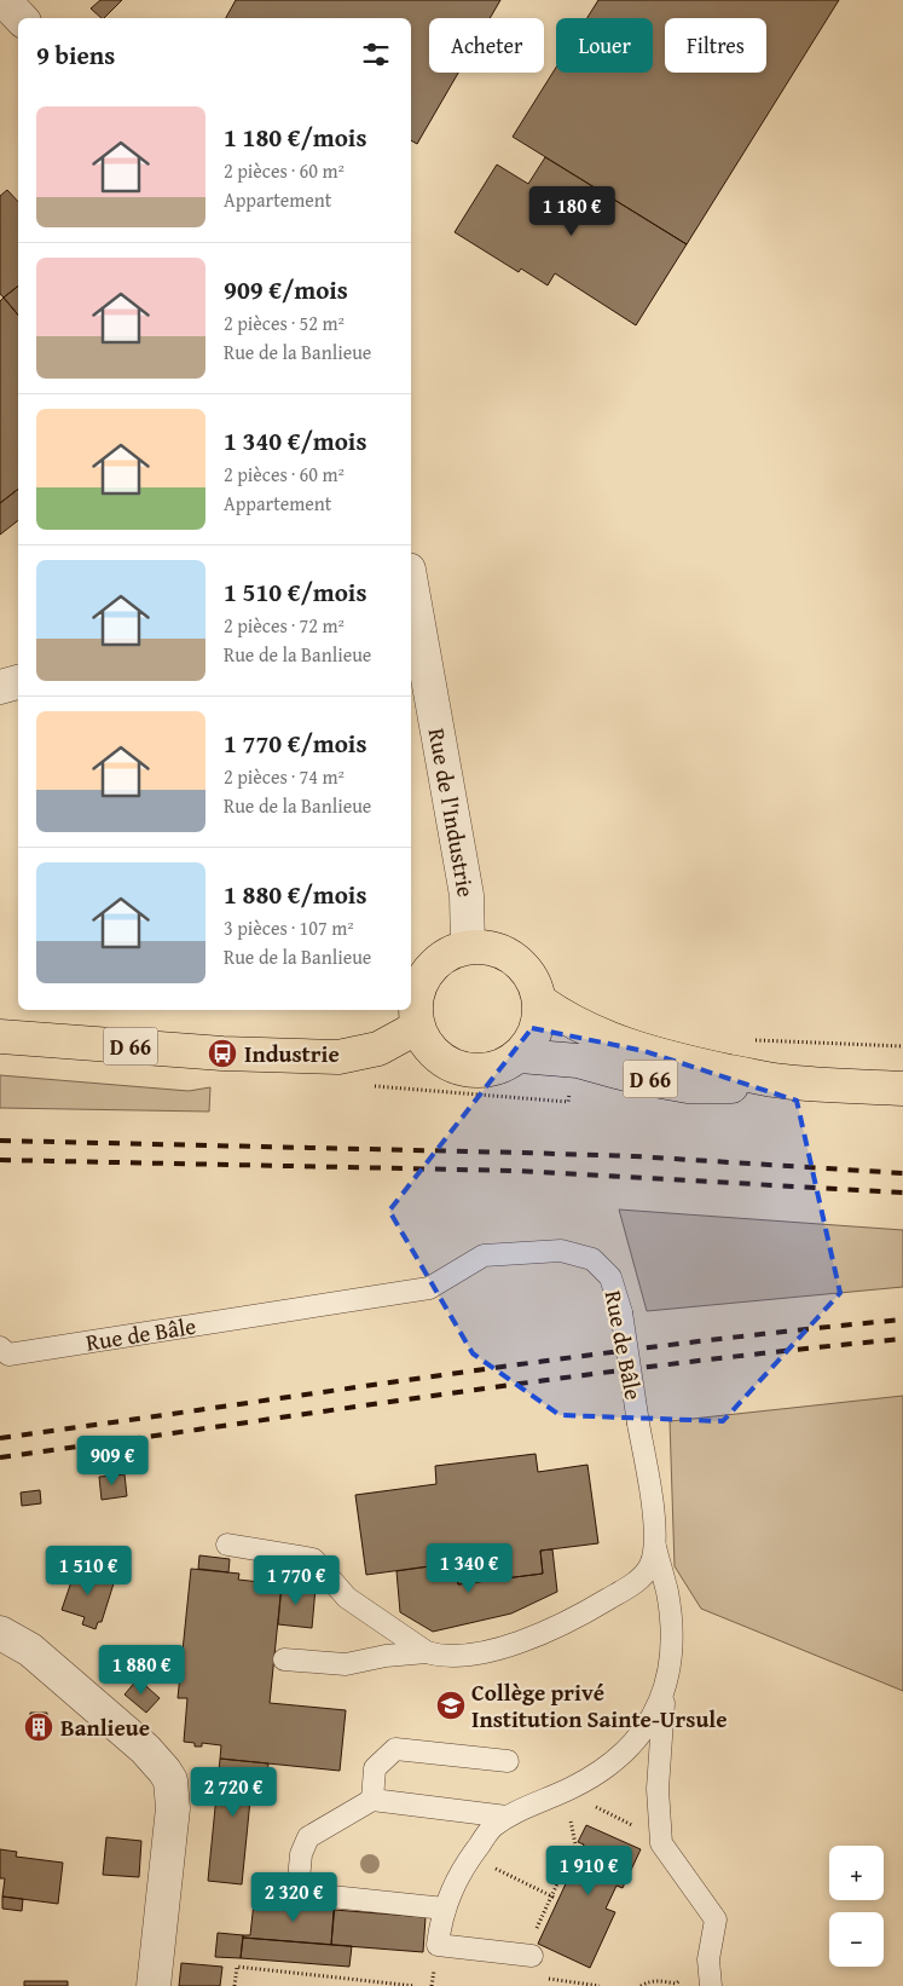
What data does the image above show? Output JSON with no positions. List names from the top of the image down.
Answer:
{
  "streets": {
    "main road": ["D 66"],
    "street": ["Rue de l'Industrie"],
    "lane": ["Rue de Bâle"]
  },
  "crossings": [
    ["Rue de l'Industrie", "D 66"]
  ],
  "places": {
    "bus stop": ["Industrie"],
    "school or university": ["Collège privé Institution Sainte-Ursule"],
    "building": ["Banlieue"]
  },
  "page": {
    "chip": ["Acheter", "Louer", "Filtres"],
    "heading": "9 biens",
    "list": [
      {
        "name": "1 180 €/mois",
        "note": "2 pièces · 60 m² · Appartement"
      },
      {
        "name": "909 €/mois",
        "note": "2 pièces · 52 m² · Rue de la Banlieue"
      },
      {
        "name": "1 340 €/mois",
        "note": "2 pièces · 60 m² · Appartement"
      },
      {
        "name": "1 510 €/mois",
        "note": "2 pièces · 72 m² · Rue de la Banlieue"
      },
      {
        "name": "1 770 €/mois",
        "note": "2 pièces · 74 m² · Rue de la Banlieue"
      },
      {
        "name": "1 880 €/mois",
        "note": "3 pièces · 107 m² · Rue de la Banlieue"
      }
    ],
    "price": [
      "1 180 €",
      "909 €",
      "1 340 €",
      "1 510 €",
      "1 770 €",
      "1 880 €",
      "2 720 €",
      "1 910 €",
      "2 320 €"
    ],
    "map_buttons": ["+", "−"]
  }
}
